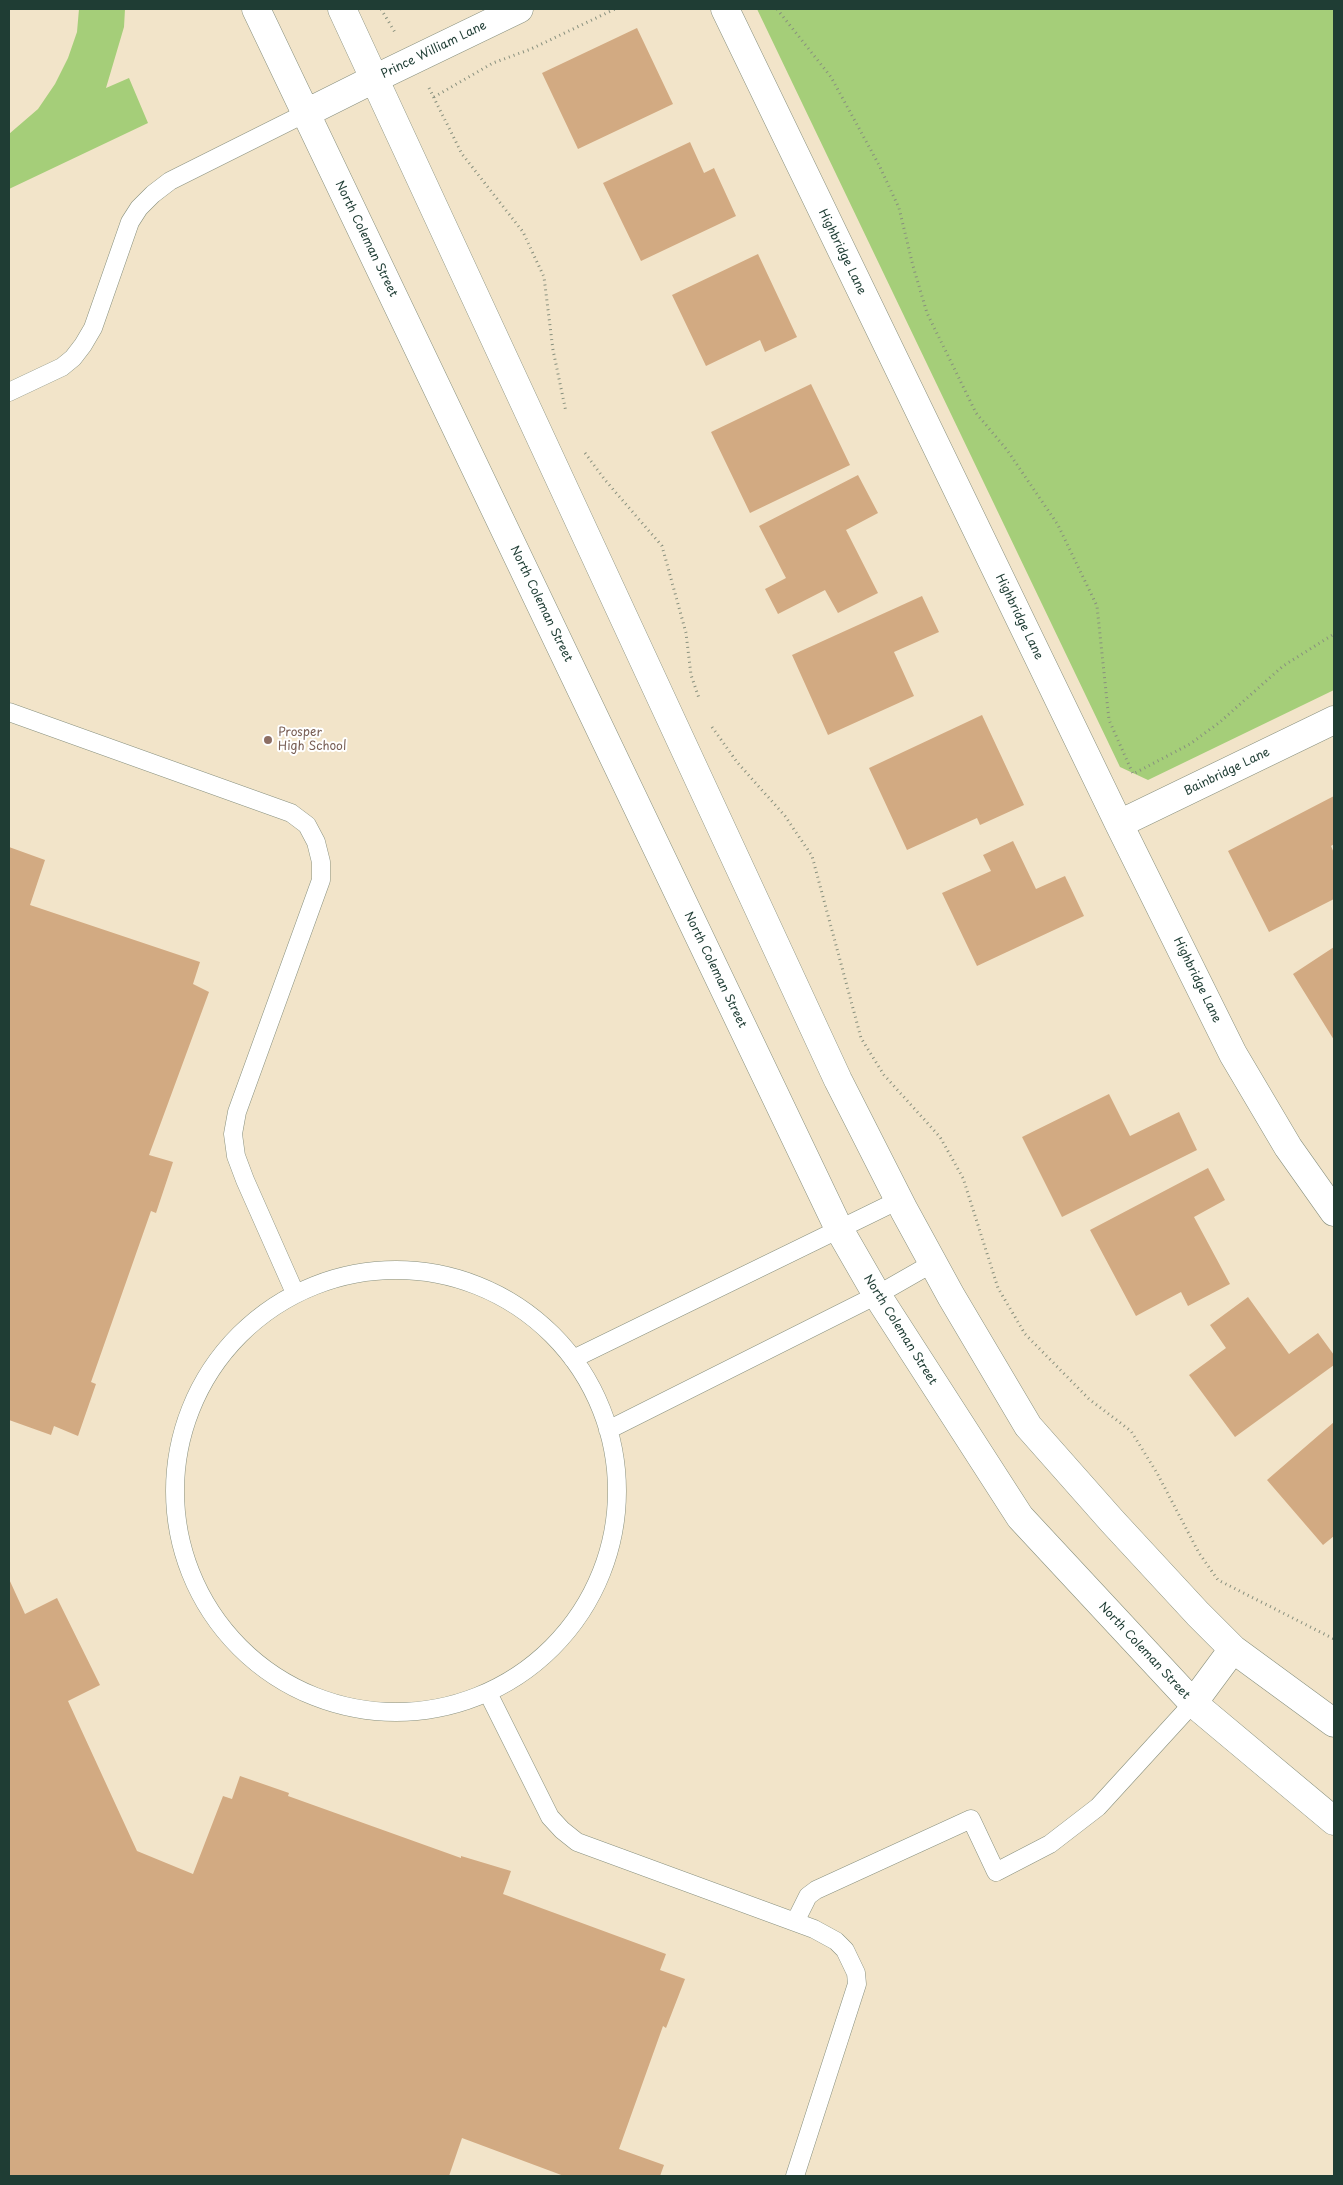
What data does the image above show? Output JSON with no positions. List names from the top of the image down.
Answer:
{
  "streets": {
    "street": [
      "Prince William Lane",
      "North Coleman Street",
      "Highbridge Lane",
      "Bainbridge Lane"
    ]
  },
  "crossings": [
    ["Prince William Lane", "North Coleman Street"],
    ["Highbridge Lane", "Bainbridge Lane"]
  ],
  "places": ["Prosper High School"]
}
